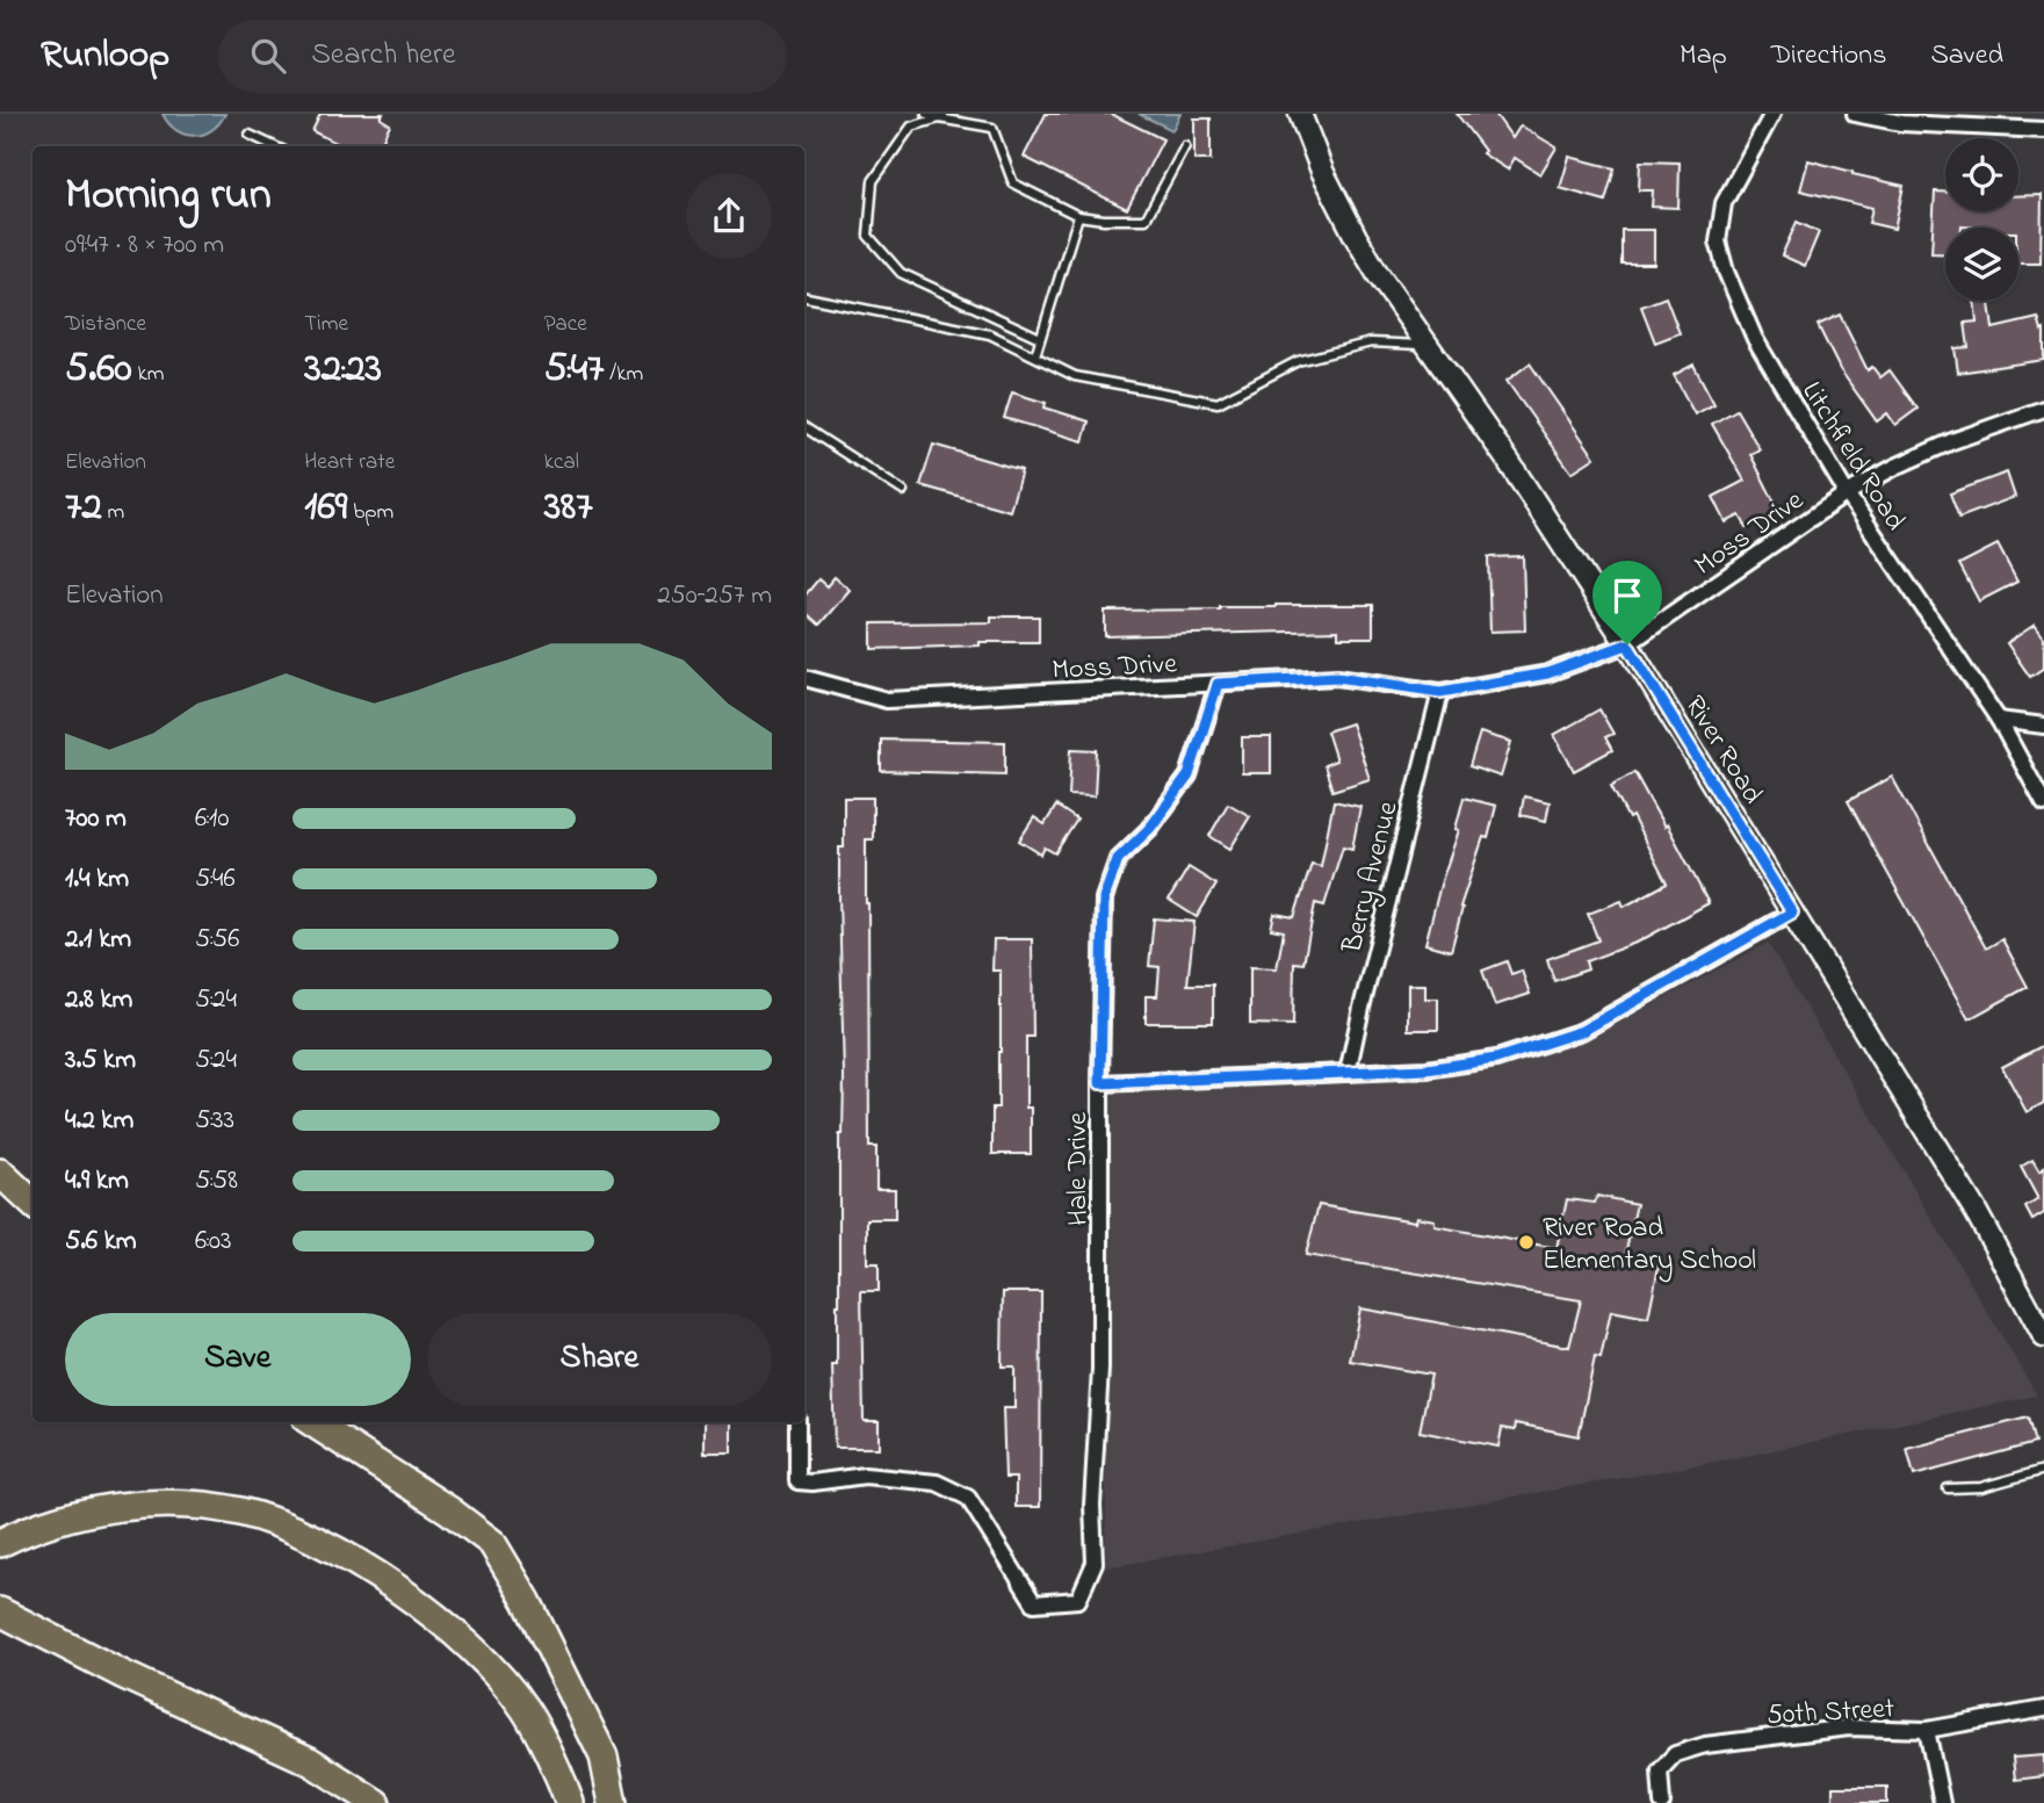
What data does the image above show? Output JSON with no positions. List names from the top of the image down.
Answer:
{
  "streets": {
    "main road": ["River Road"],
    "street": [
      "Litchfield Road",
      "Moss Drive",
      "Berry Avenue",
      "Hale Drive",
      "50th Street"
    ]
  },
  "crossings": [
    ["Litchfield Road", "Moss Drive"],
    ["Moss Drive", "River Road"],
    ["Moss Drive", "Berry Avenue"],
    ["Moss Drive", "Hale Drive"]
  ],
  "places": ["River Road Elementary School"],
  "page": {
    "header": "Runloop",
    "search": "Search here",
    "nav": ["Map", "Directions", "Saved"],
    "heading": ["Morning run", "09:47 · 8 × 700 m"],
    "stats": [
      ["Distance", "5.60 km"],
      ["Time", "32:23"],
      ["Pace", "5:47 /km"],
      ["Elevation", "72 m"],
      ["Heart rate", "169 bpm"],
      ["kcal", "387"]
    ],
    "chart": ["Elevation", "250–257 m"],
    "list": [
      {
        "name": "700 m",
        "note": "6:10"
      },
      {
        "name": "1.4 km",
        "note": "5:46"
      },
      {
        "name": "2.1 km",
        "note": "5:56"
      },
      {
        "name": "2.8 km",
        "note": "5:24"
      },
      {
        "name": "3.5 km",
        "note": "5:24"
      },
      {
        "name": "4.2 km",
        "note": "5:33"
      },
      {
        "name": "4.9 km",
        "note": "5:58"
      },
      {
        "name": "5.6 km",
        "note": "6:03"
      }
    ],
    "buttons": ["Save", "Share"]
  }
}
